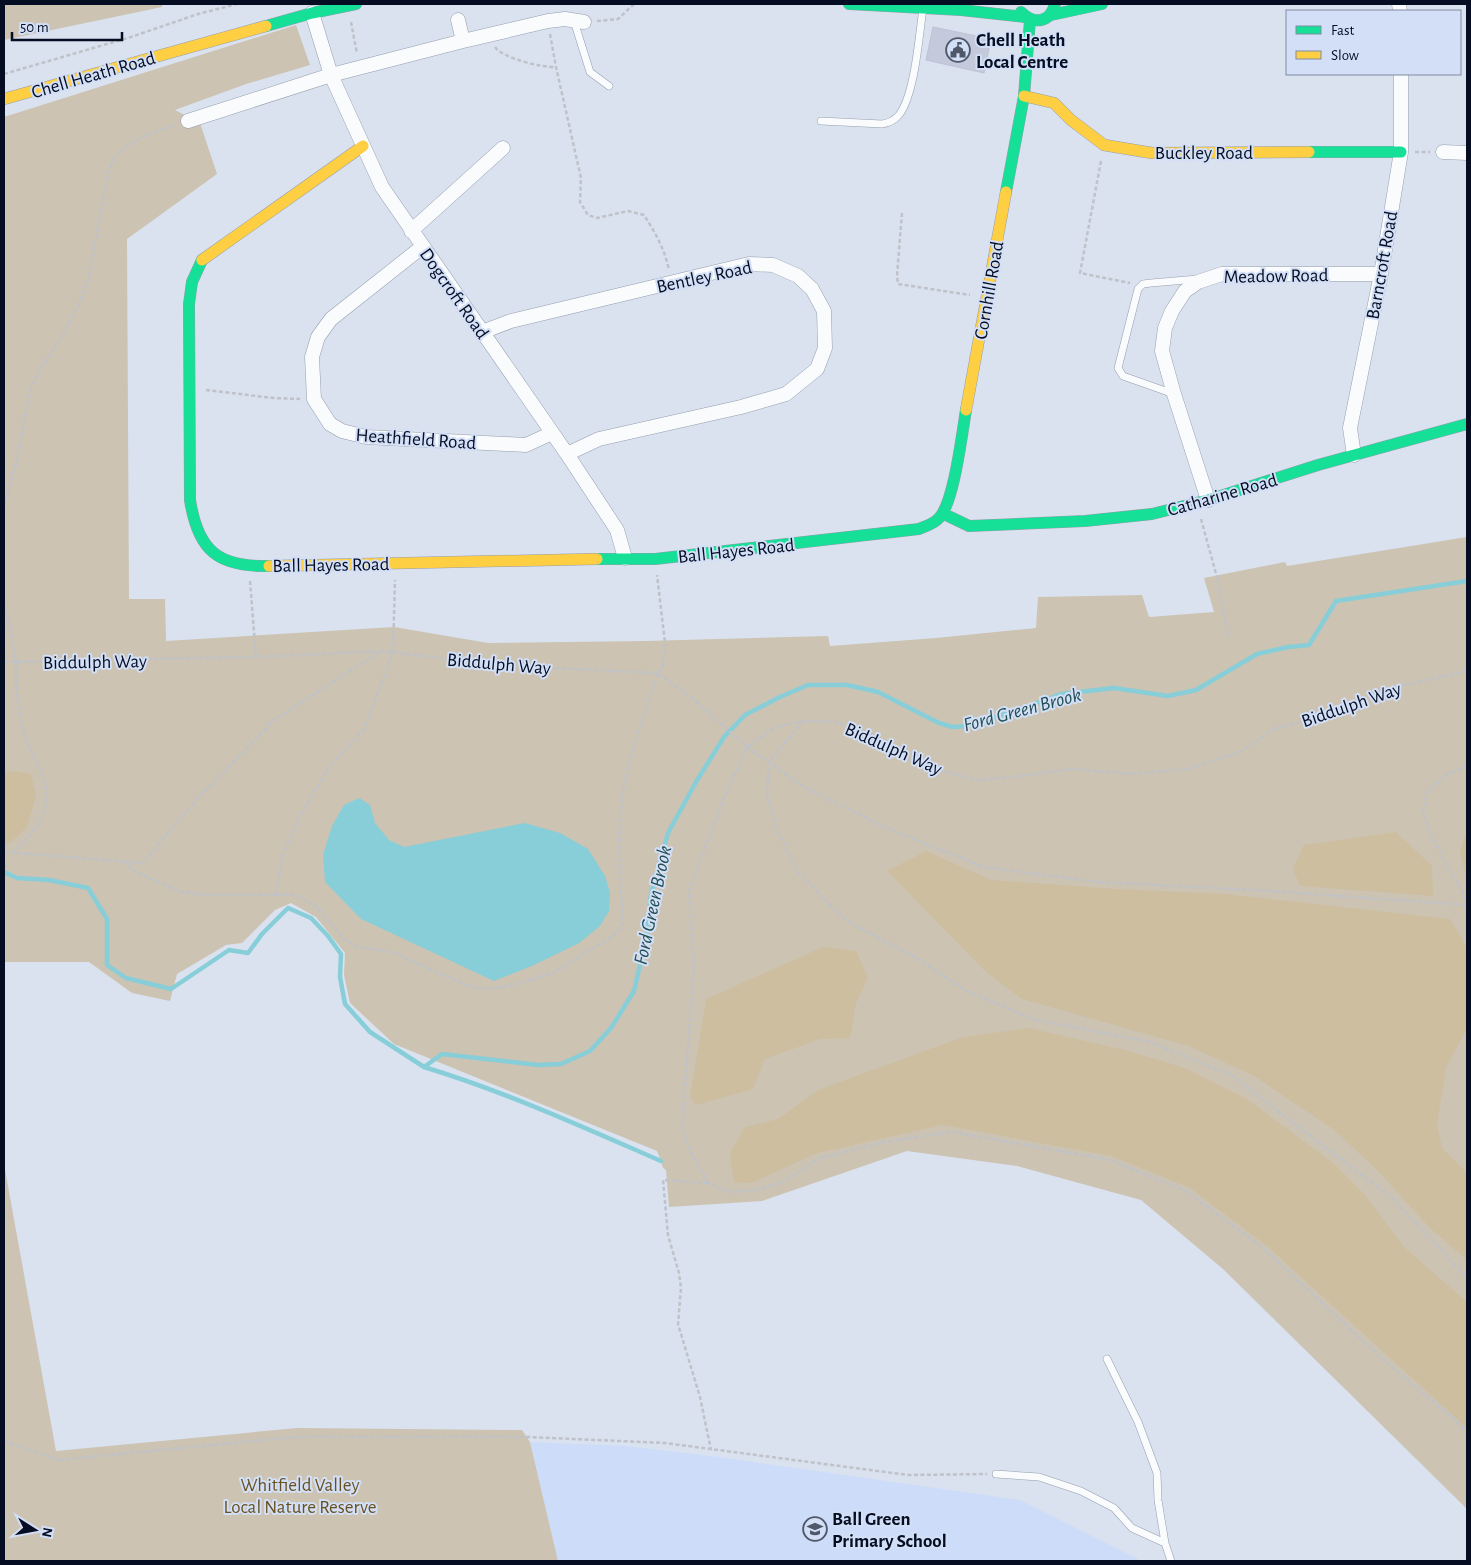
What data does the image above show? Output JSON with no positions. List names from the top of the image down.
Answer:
{
  "streets": {
    "street": [
      "Chell Heath Road",
      "Buckley Road",
      "Barncroft Road",
      "Meadow Road",
      "Bentley Road",
      "Cornhill Road",
      "Dogcroft Road",
      "Heathfield Road",
      "Catharine Road",
      "Ball Hayes Road"
    ],
    "path": ["Biddulph Way"]
  },
  "crossings": [
    ["Chell Heath Road", "Dogcroft Road"],
    ["Buckley Road", "Barncroft Road"],
    ["Buckley Road", "Cornhill Road"],
    ["Barncroft Road", "Meadow Road"],
    ["Barncroft Road", "Catharine Road"],
    ["Meadow Road", "Catharine Road"],
    ["Bentley Road", "Dogcroft Road"],
    ["Cornhill Road", "Catharine Road"],
    ["Cornhill Road", "Ball Hayes Road"],
    ["Dogcroft Road", "Heathfield Road"],
    ["Dogcroft Road", "Ball Hayes Road"],
    ["Catharine Road", "Ball Hayes Road"]
  ],
  "water": ["Ford Green Brook"],
  "parks": ["Whitfield Valley Local Nature Reserve"],
  "places": {
    "public building": ["Chell Heath Local Centre"],
    "school or university": ["Ball Green Primary School"]
  },
  "legend": ["Fast", "Slow"],
  "scale_bar": "50 m",
  "north": "right"
}
